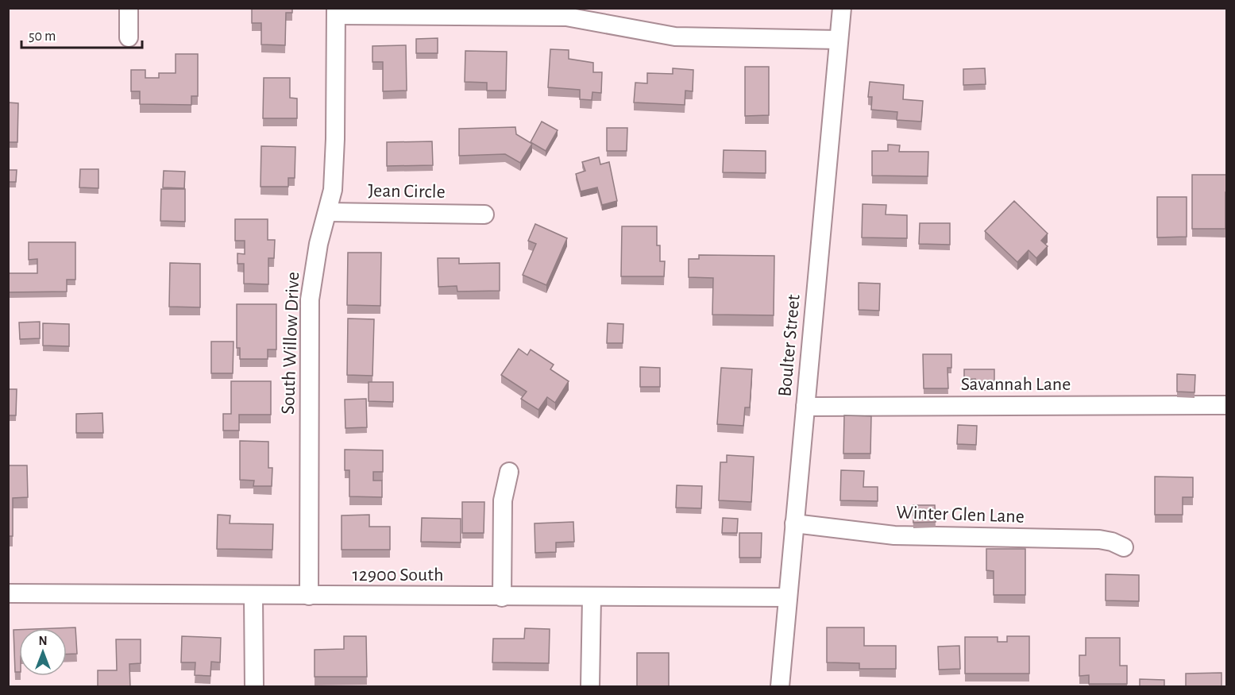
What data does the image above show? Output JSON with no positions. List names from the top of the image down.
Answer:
{
  "streets": {
    "street": [
      "Jean Circle",
      "South Willow Drive",
      "Boulter Street",
      "Savannah Lane",
      "Winter Glen Lane",
      "12900 South"
    ]
  },
  "crossings": [
    ["Jean Circle", "South Willow Drive"],
    ["South Willow Drive", "12900 South"],
    ["Boulter Street", "Savannah Lane"],
    ["Boulter Street", "Winter Glen Lane"],
    ["Boulter Street", "12900 South"]
  ],
  "scale_bar": "50 m",
  "north": "top"
}
